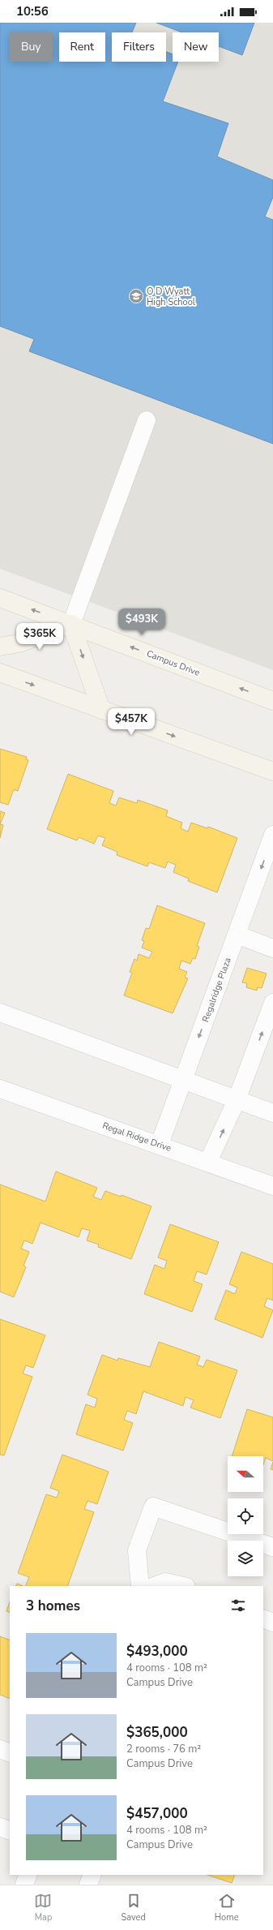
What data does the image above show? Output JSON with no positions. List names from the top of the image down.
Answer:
{
  "streets": {
    "main road": ["Campus Drive"],
    "lane": ["Regalridge Plaza", "Regal Ridge Drive"]
  },
  "crossings": [
    ["Regalridge Plaza", "Regal Ridge Drive"]
  ],
  "places": {
    "school or university": ["O D Wyatt High School"]
  },
  "north": "left",
  "page": {
    "status": "10:56",
    "chip": [
      "Buy",
      "Rent",
      "Filters",
      "New"
    ],
    "price": ["$493K", "$365K", "$457K"],
    "heading": "3 homes",
    "list": [
      {
        "name": "$493,000",
        "note": "4 rooms · 108 m² · Campus Drive"
      },
      {
        "name": "$365,000",
        "note": "2 rooms · 76 m² · Campus Drive"
      },
      {
        "name": "$457,000",
        "note": "4 rooms · 108 m² · Campus Drive"
      }
    ],
    "tabs": ["Map", "Saved", "Home"]
  }
}
